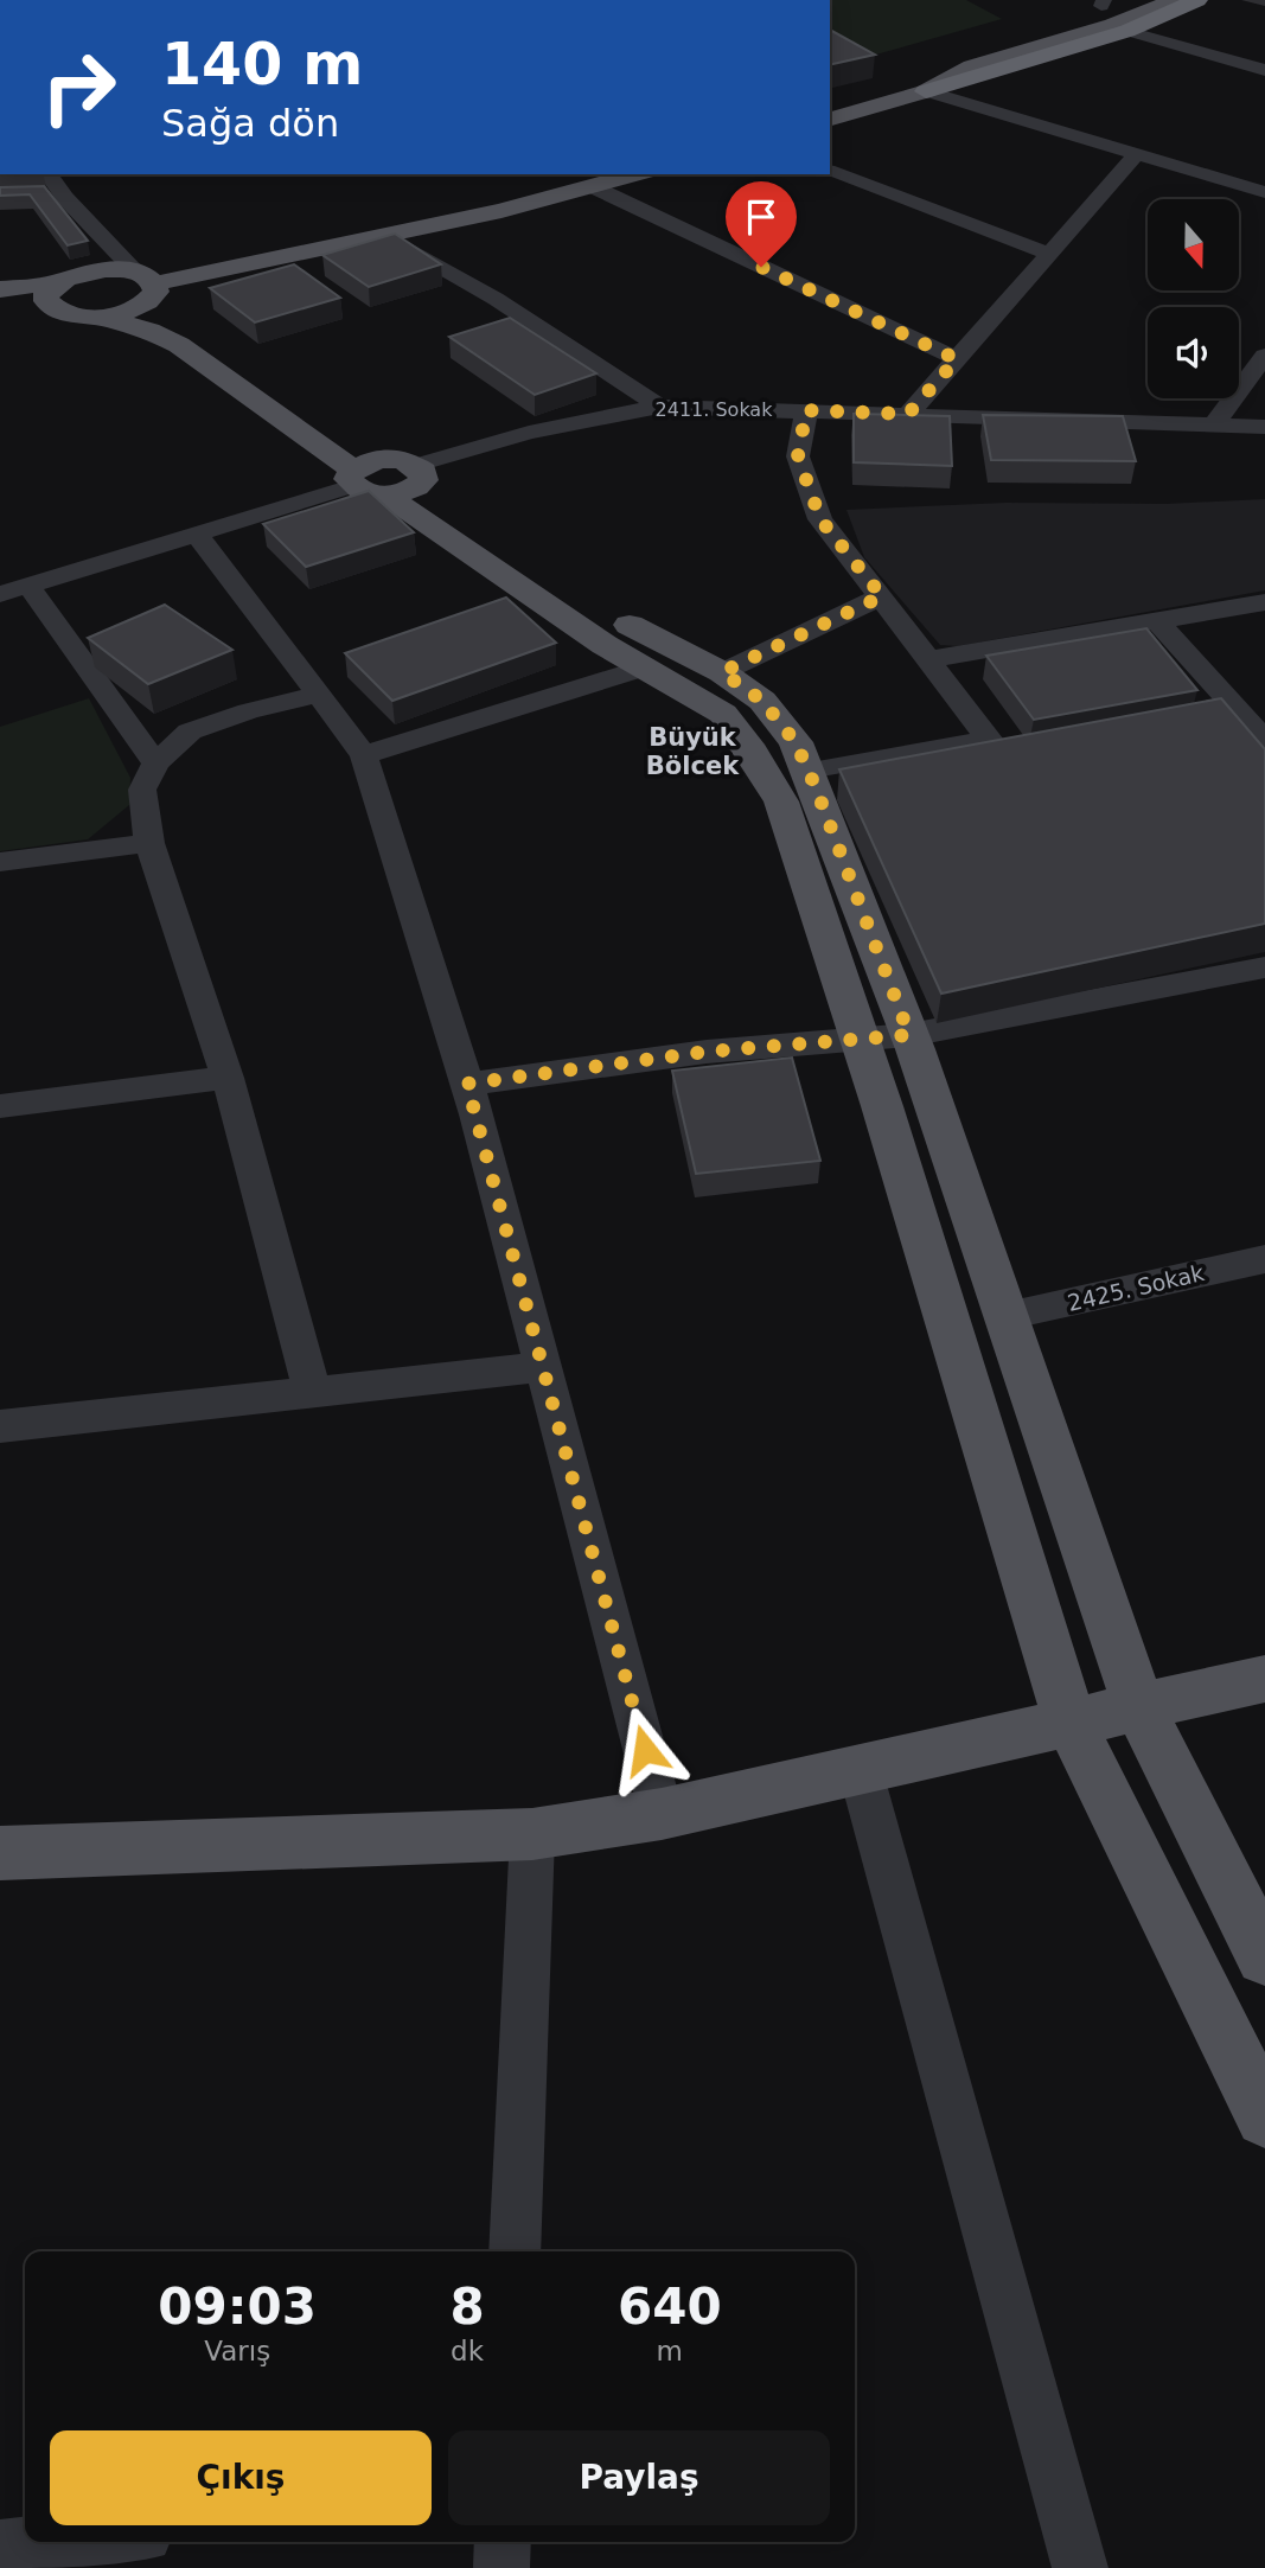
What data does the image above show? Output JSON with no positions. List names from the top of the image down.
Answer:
{
  "streets": {
    "street": ["2411. Sokak", "2425. Sokak"]
  },
  "districts": ["Büyük Bölcek"],
  "north": "bottom",
  "page": {
    "turn": ["140 m", "Sağa dön"],
    "eta": [
      "09:03",
      "Varış",
      "8",
      "dk",
      "640",
      "m"
    ],
    "buttons": ["Çıkış", "Paylaş"]
  }
}
